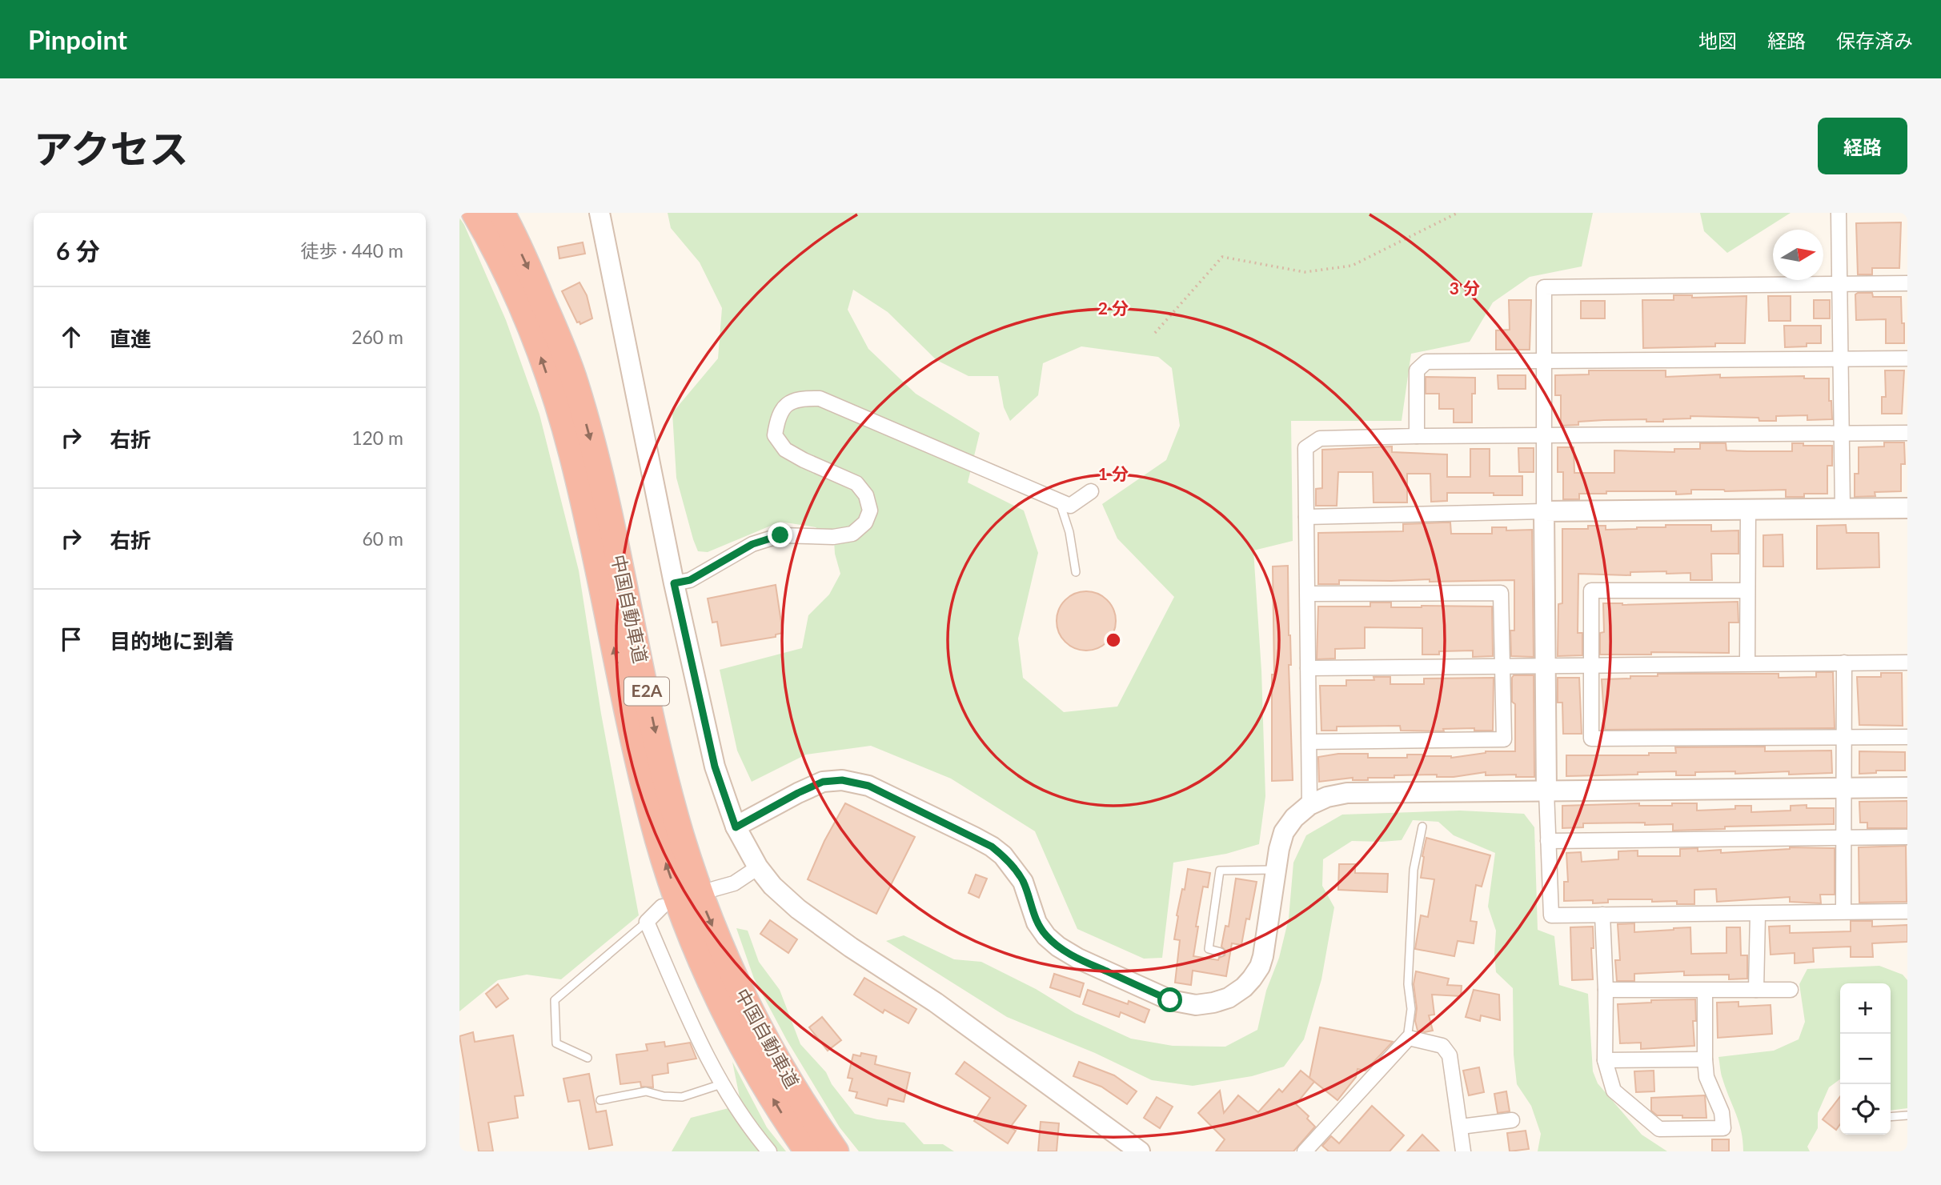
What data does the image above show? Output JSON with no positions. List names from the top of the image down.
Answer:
{
  "streets": {
    "highway": ["中国自動車道", "E2A"]
  },
  "north": "right",
  "page": {
    "header": "Pinpoint",
    "nav": ["地図", "経路", "保存済み"],
    "title": "アクセス",
    "buttons": "経路",
    "heading": ["6 分", "徒歩 · 440 m"],
    "list": [
      ["直進", "260 m"],
      ["右折", "120 m"],
      ["右折", "60 m"],
      "目的地に到着"
    ],
    "map_buttons": ["+", "−"]
  },
  "rings": ["3 分", "2 分", "1 分"]
}
